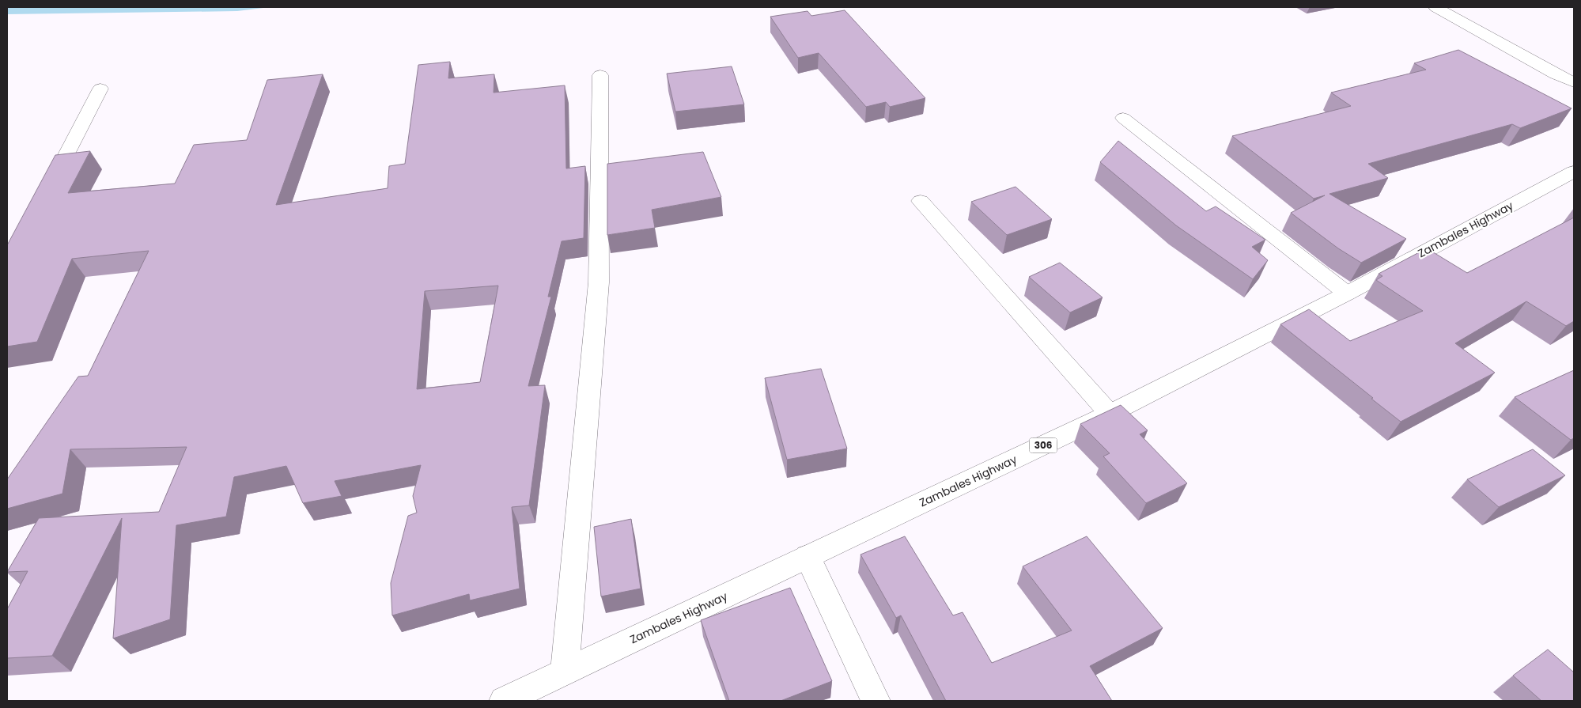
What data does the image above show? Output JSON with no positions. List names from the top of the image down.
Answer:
{
  "streets": {
    "street": ["Zambales Highway", "306"]
  }
}
